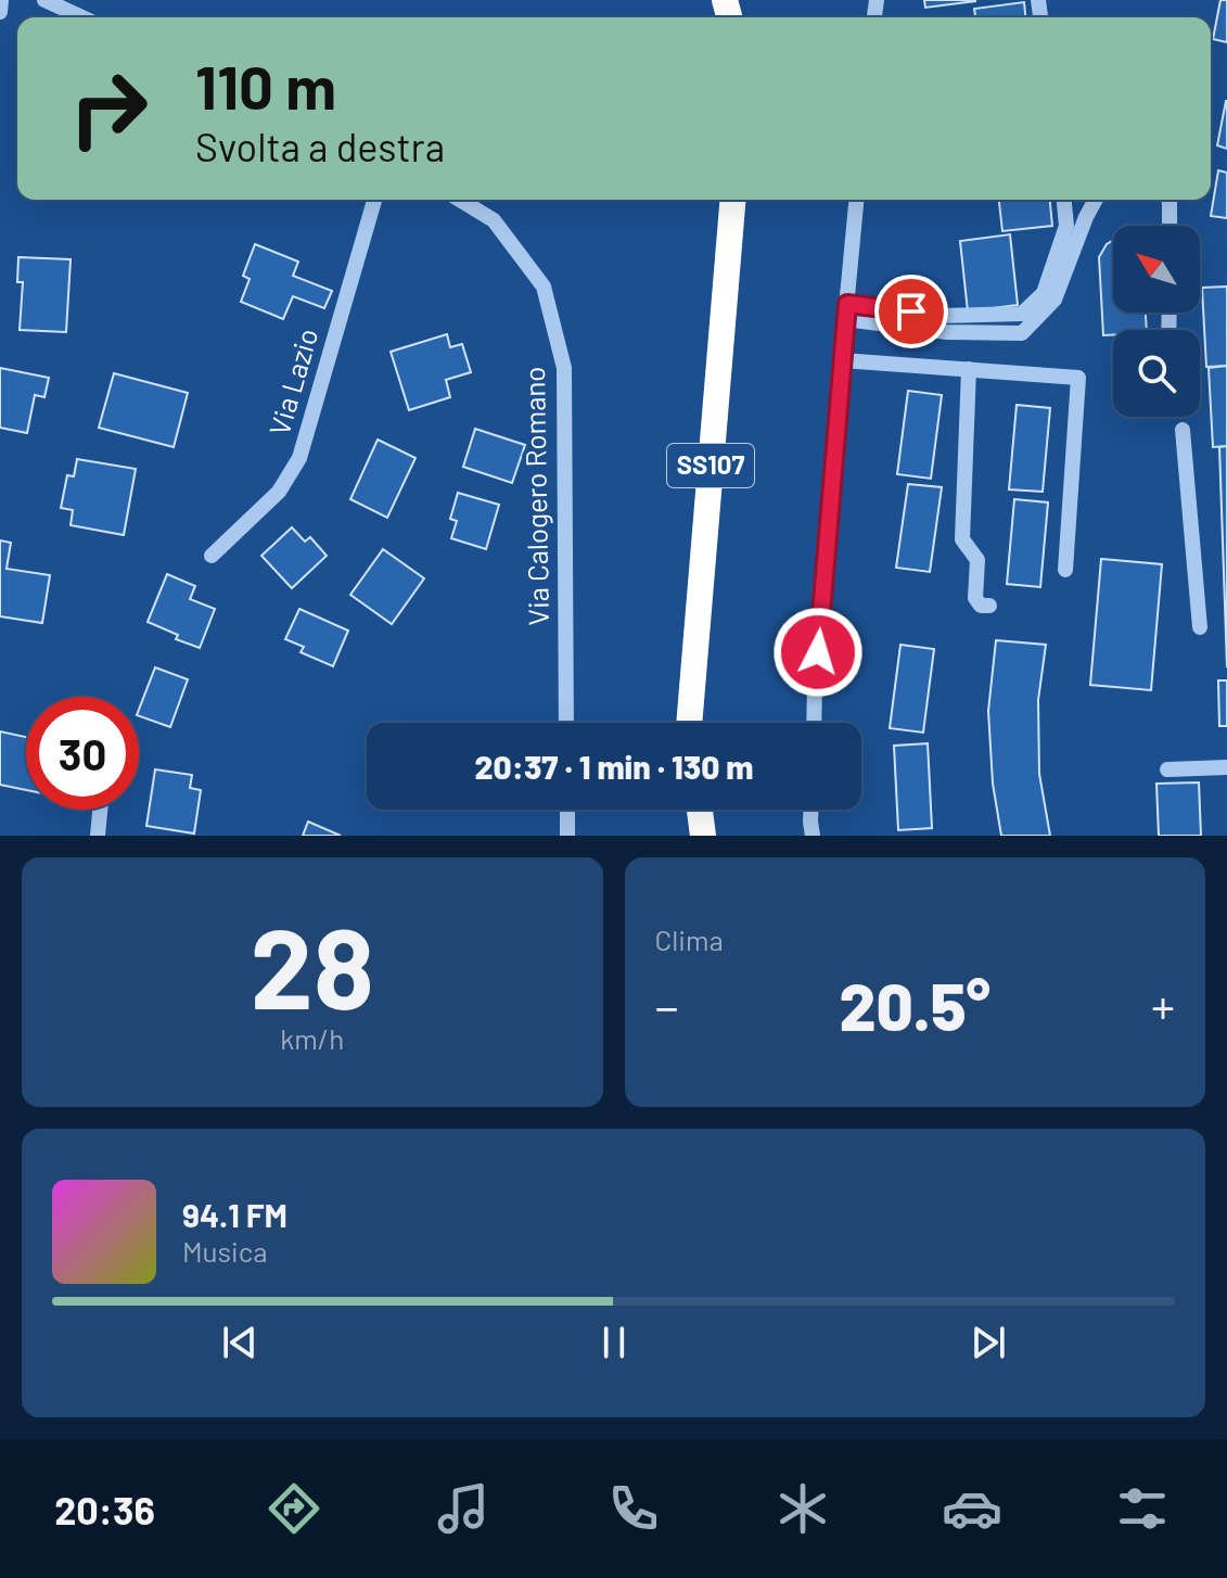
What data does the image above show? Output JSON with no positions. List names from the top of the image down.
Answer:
{
  "streets": {
    "highway": ["SS107"],
    "street": ["Via Lazio", "Via Calogero Romano"]
  },
  "north": "top left",
  "page": {
    "turn": ["110 m", "Svolta a destra"],
    "limit": "30",
    "trip": "20:37 · 1 min · 130 m",
    "tile": [
      ["28", "km/h"],
      "Clima"
    ],
    "heat": ["−", "20.5°", "+"],
    "song": ["94.1 FM", "Musica"],
    "tabs": "20:36"
  }
}
